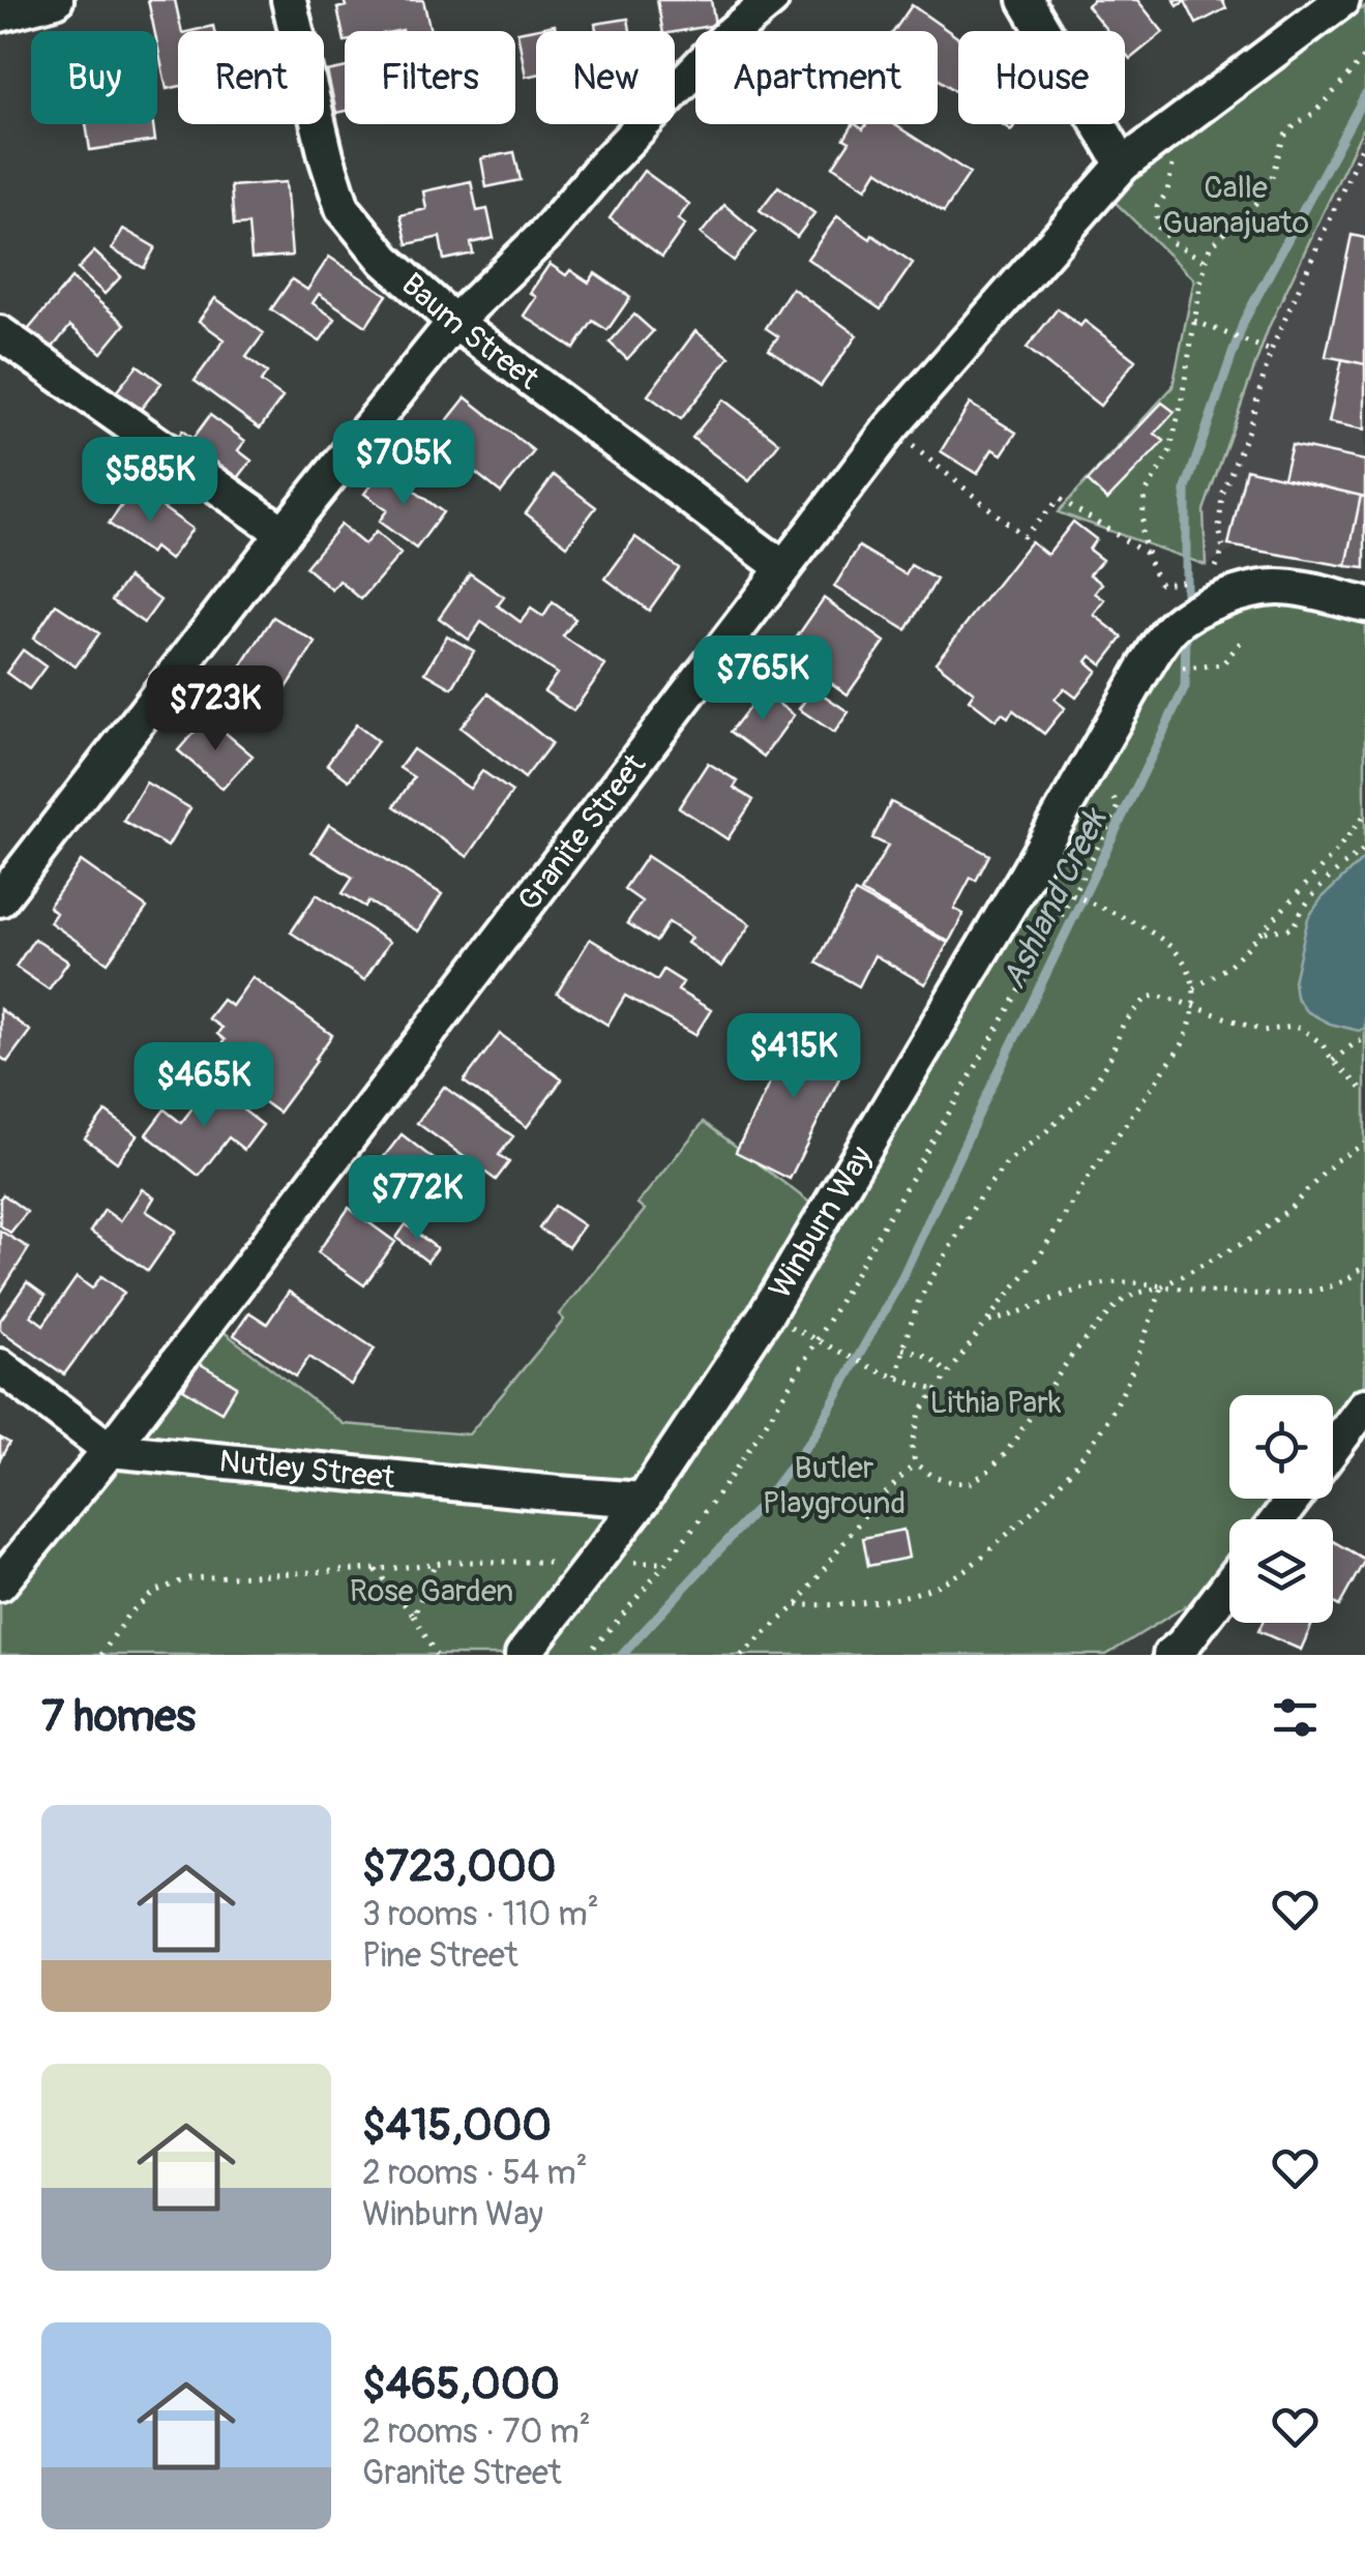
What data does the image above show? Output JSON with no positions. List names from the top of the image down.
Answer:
{
  "streets": {
    "street": [
      "Baum Street",
      "Granite Street",
      "Winburn Way",
      "Nutley Street"
    ]
  },
  "crossings": [
    ["Baum Street", "Granite Street"],
    ["Granite Street", "Nutley Street"],
    ["Winburn Way", "Nutley Street"]
  ],
  "water": ["Ashland Creek"],
  "parks": [
    "Calle Guanajuato",
    "Lithia Park",
    "Butler Playground",
    "Rose Garden"
  ],
  "page": {
    "chip": [
      "Buy",
      "Rent",
      "Filters",
      "New",
      "Apartment",
      "House"
    ],
    "price": [
      "$705K",
      "$585K",
      "$765K",
      "$723K",
      "$415K",
      "$465K",
      "$772K"
    ],
    "heading": "7 homes",
    "list": [
      {
        "name": "$723,000",
        "note": "3 rooms · 110 m² · Pine Street"
      },
      {
        "name": "$415,000",
        "note": "2 rooms · 54 m² · Winburn Way"
      },
      {
        "name": "$465,000",
        "note": "2 rooms · 70 m² · Granite Street"
      }
    ]
  }
}
